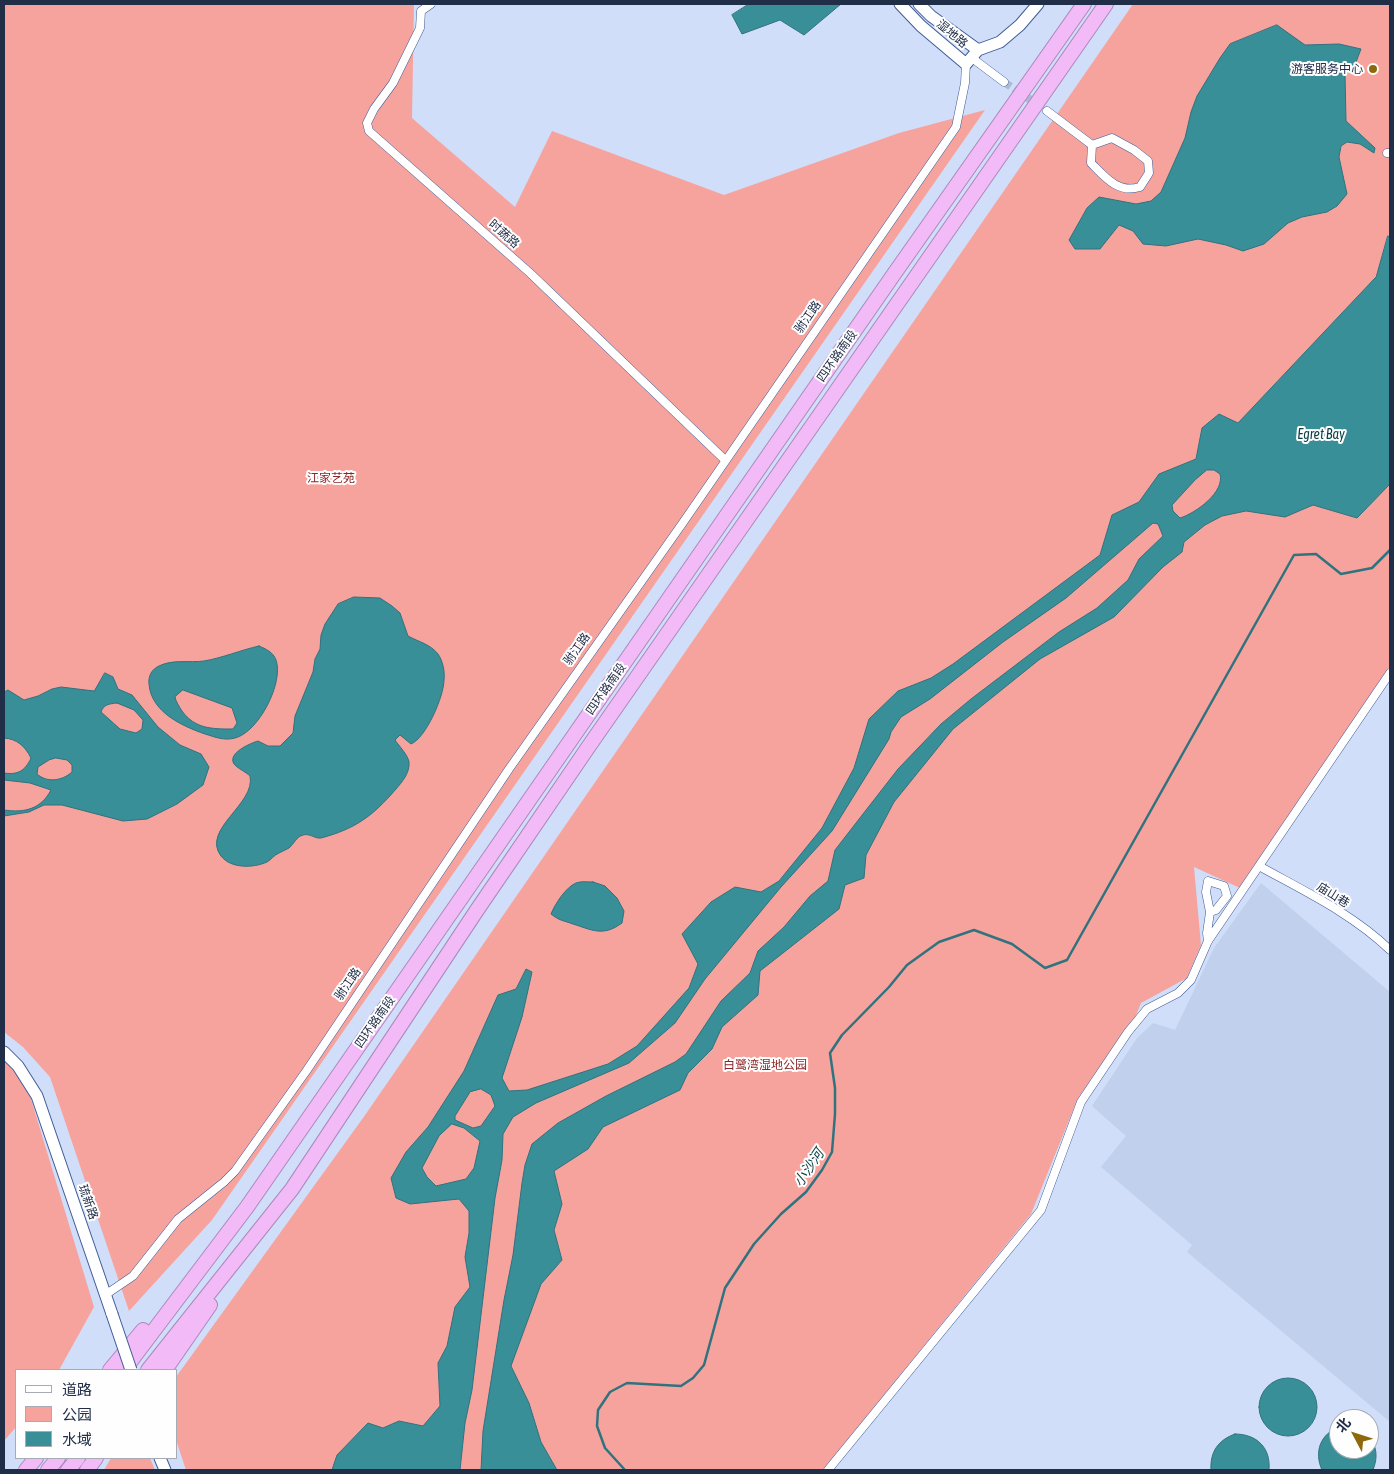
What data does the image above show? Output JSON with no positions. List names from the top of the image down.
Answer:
{
  "streets": {
    "highway": ["四环路南段"],
    "street": [
      "湿地路",
      "时蔬路",
      "驸江路",
      "庙山巷",
      "琉新路"
    ]
  },
  "crossings": [
    ["湿地路", "驸江路"],
    ["时蔬路", "驸江路"],
    ["驸江路", "琉新路"]
  ],
  "water": ["Egret Bay", "小沙河"],
  "parks": ["江家艺苑", "白鹭湾湿地公园"],
  "places": ["游客服务中心"],
  "legend": ["道路", "公园", "水域"],
  "north": "top left"
}
